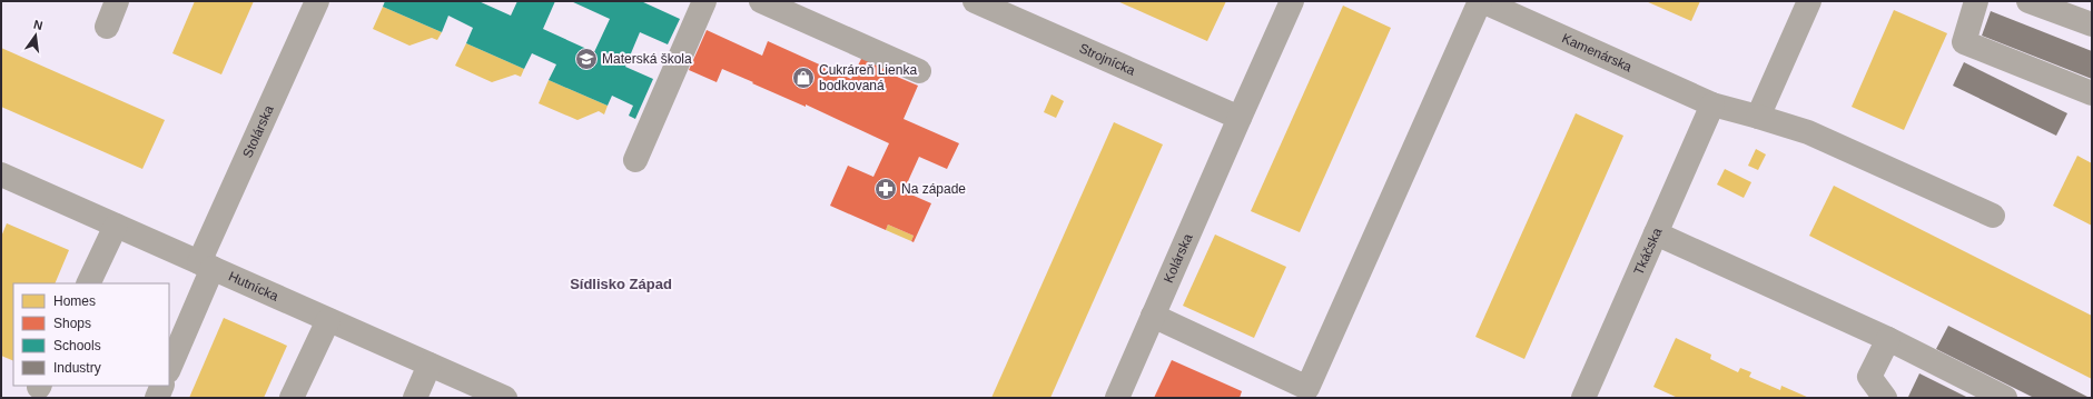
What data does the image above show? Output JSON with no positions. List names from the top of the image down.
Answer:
{
  "streets": {
    "street": [
      "Kamenárska",
      "Strojnícka",
      "Stolárska",
      "Tkáčska",
      "Kolárska",
      "Hutnícka"
    ]
  },
  "crossings": [
    ["Kamenárska", "Tkáčska"],
    ["Strojnícka", "Kolárska"],
    ["Stolárska", "Hutnícka"]
  ],
  "districts": ["Sídlisko Západ"],
  "places": {
    "school or university": ["Materská škola"],
    "shop": ["Cukráreň Lienka bodkovaná"],
    "pharmacy": ["Na západe"]
  },
  "legend": [
    "Homes",
    "Shops",
    "Schools",
    "Industry"
  ],
  "north": "top"
}
